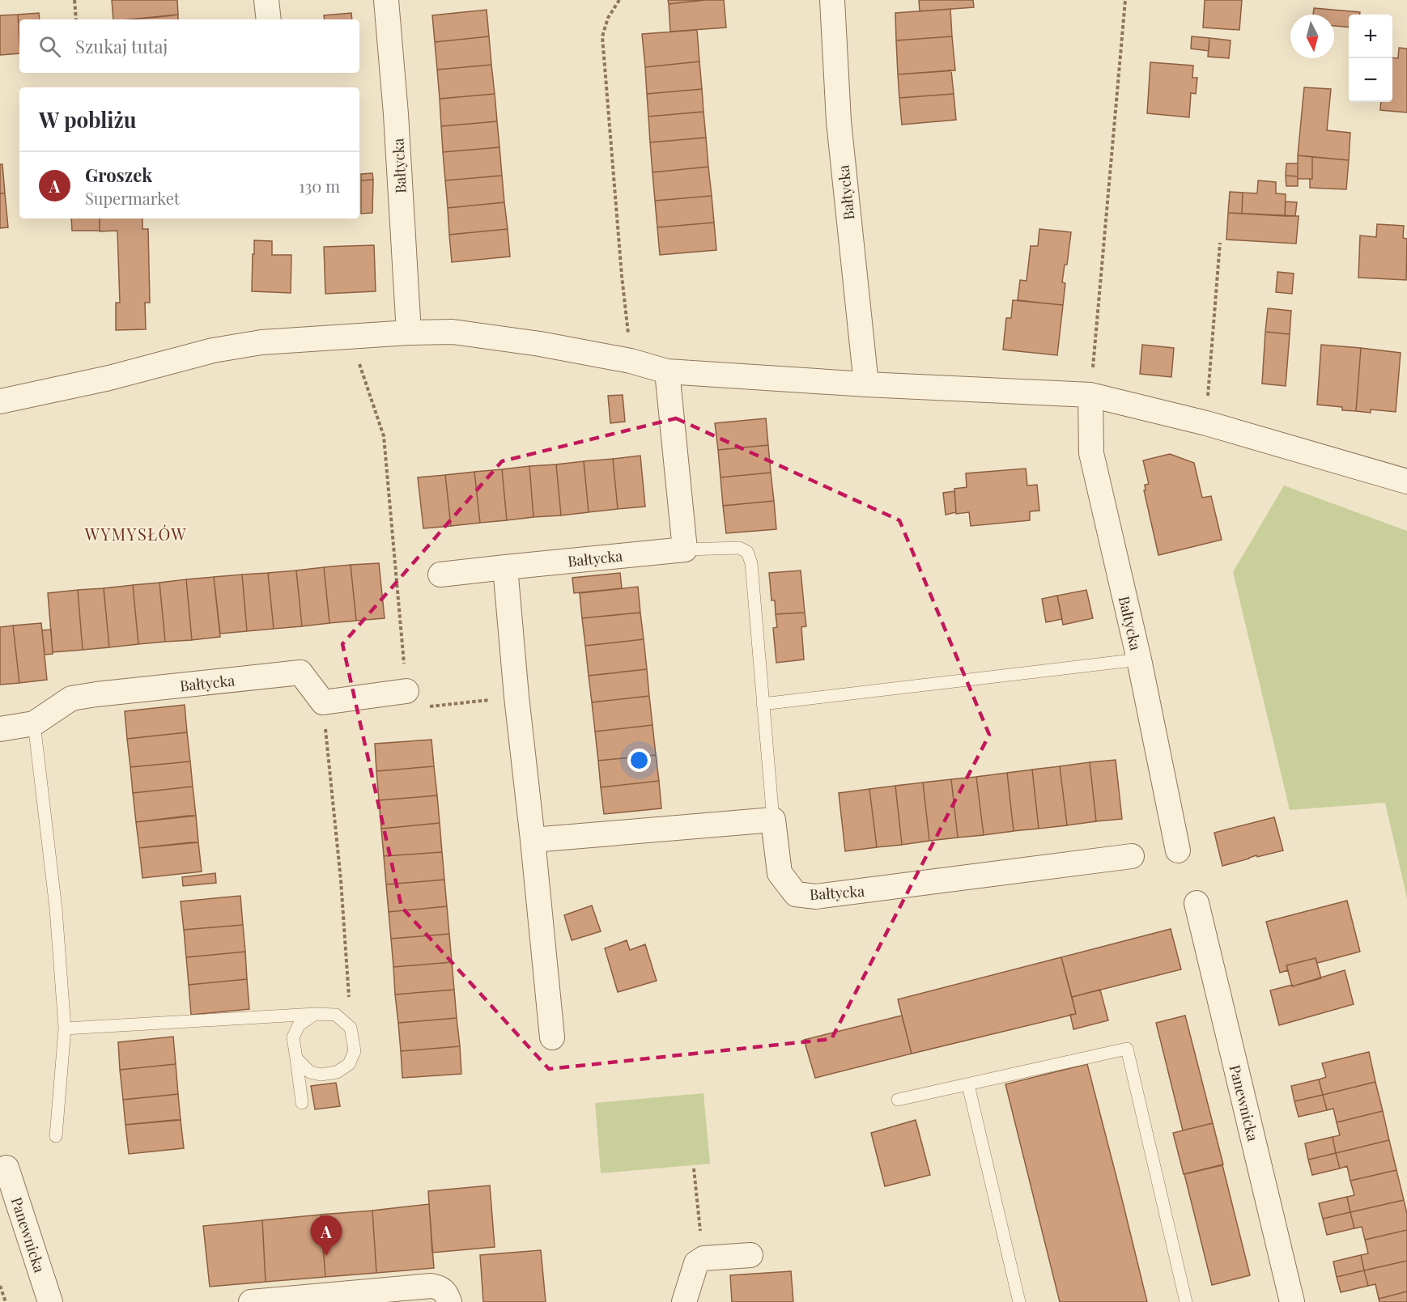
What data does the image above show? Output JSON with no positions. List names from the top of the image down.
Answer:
{
  "streets": {
    "street": ["Bałtycka", "Panewnicka"]
  },
  "districts": ["WYMYSŁÓW"],
  "north": "bottom",
  "page": {
    "map_buttons": ["+", "−"],
    "search": "Szukaj tutaj",
    "heading": "W pobliżu",
    "list": [
      {
        "mark": "A",
        "name": "Groszek",
        "note": "Supermarket",
        "value": "130 m"
      }
    ],
    "pins": "A"
  }
}
